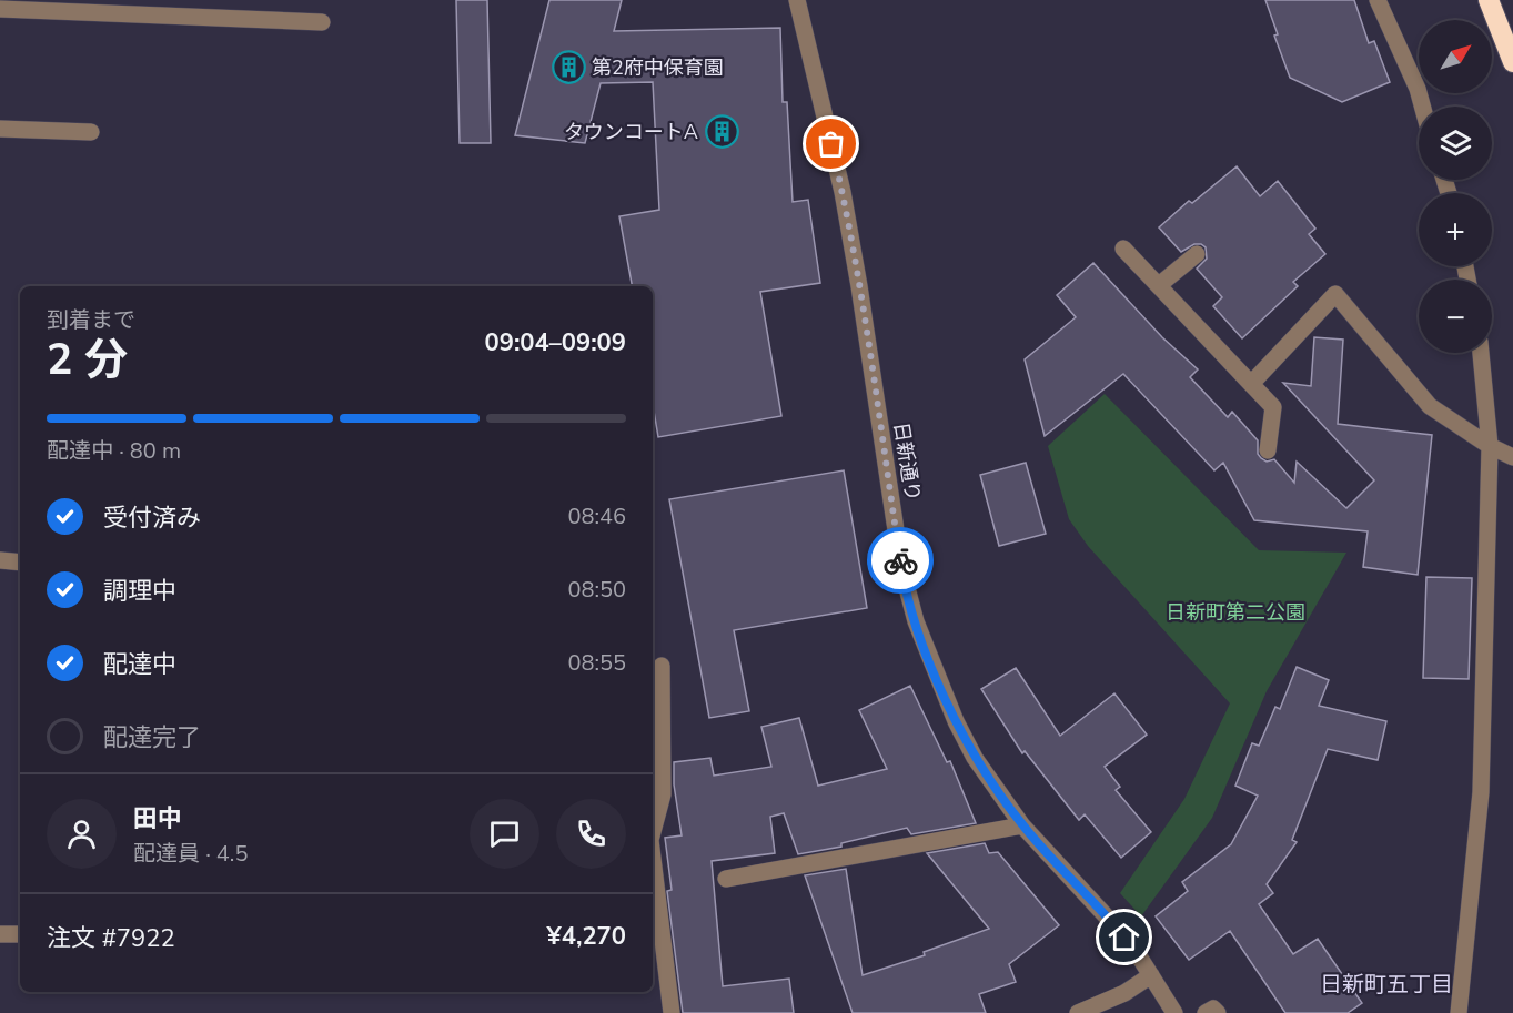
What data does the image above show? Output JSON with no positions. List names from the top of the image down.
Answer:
{
  "streets": {
    "street": ["日新通り"]
  },
  "districts": ["日新町五丁目"],
  "parks": ["日新町第二公園"],
  "places": {
    "building": ["第2府中保育園", "タウンコートA"]
  },
  "north": "top right",
  "page": {
    "map_buttons": ["+", "−"],
    "heading": ["2 分", "到着まで", "09:04–09:09"],
    "panel": [
      "田中",
      "配達員 · 4.5",
      "注文 #7922",
      "¥4,270"
    ],
    "bar": "配達中 · 80 m",
    "list": [
      ["受付済み", "08:46"],
      ["調理中", "08:50"],
      ["配達中", "08:55"],
      "配達完了"
    ]
  }
}
